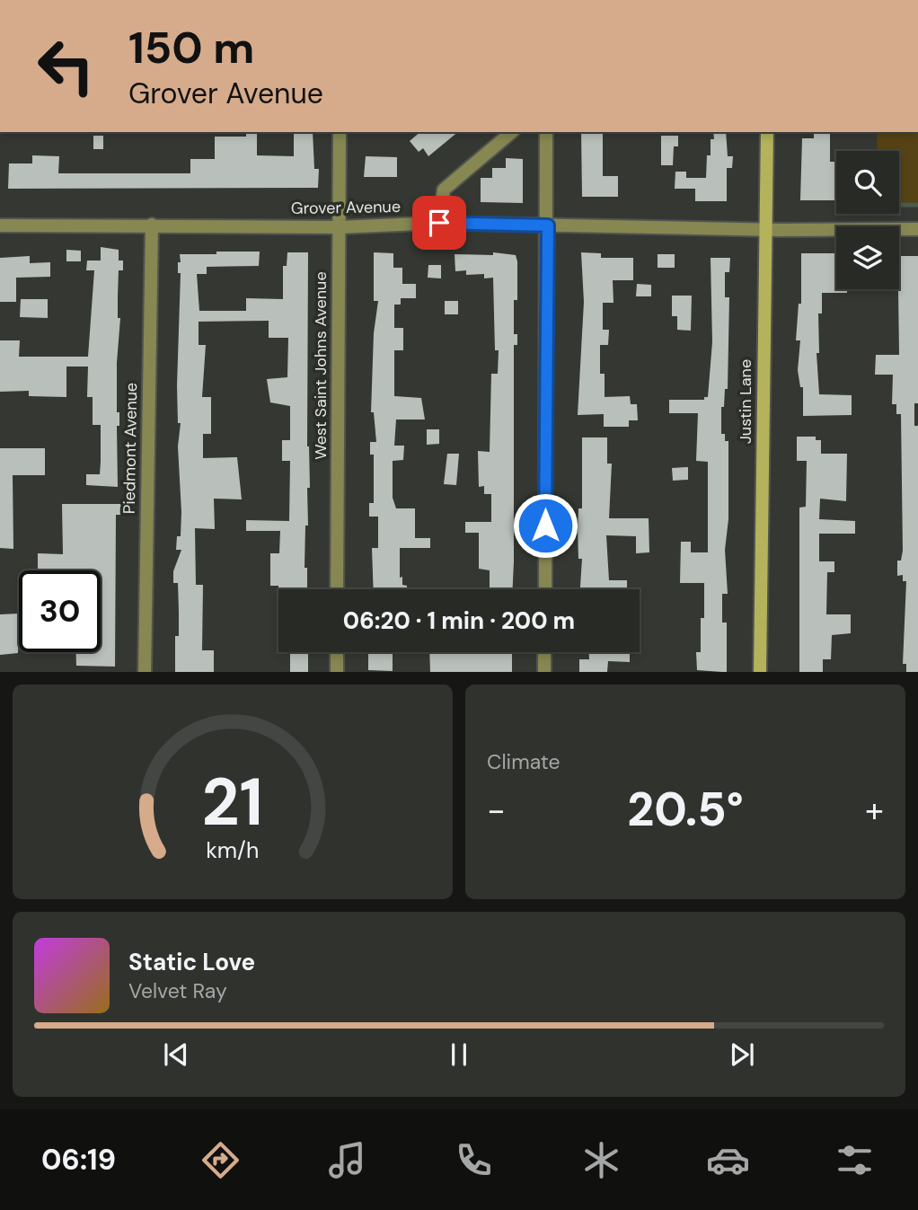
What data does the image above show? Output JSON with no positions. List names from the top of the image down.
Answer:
{
  "streets": {
    "street": [
      "Grover Avenue",
      "West Saint Johns Avenue",
      "Justin Lane",
      "Piedmont Avenue"
    ]
  },
  "crossings": [
    ["Grover Avenue", "West Saint Johns Avenue"],
    ["Grover Avenue", "Justin Lane"],
    ["Grover Avenue", "Piedmont Avenue"]
  ],
  "page": {
    "turn": ["150 m", "Grover Avenue"],
    "limit": "30",
    "trip": "06:20 · 1 min · 200 m",
    "tile": "Climate",
    "heat": ["−", "20.5°", "+"],
    "song": ["Static Love", "Velvet Ray"],
    "tabs": "06:19",
    "gauge": ["21", "km/h"]
  }
}
